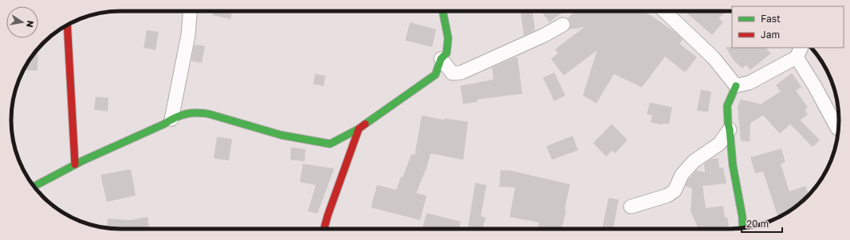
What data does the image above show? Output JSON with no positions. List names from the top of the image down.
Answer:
{
  "legend": ["Fast", "Jam"],
  "scale_bar": "20 m",
  "north": "right"
}
